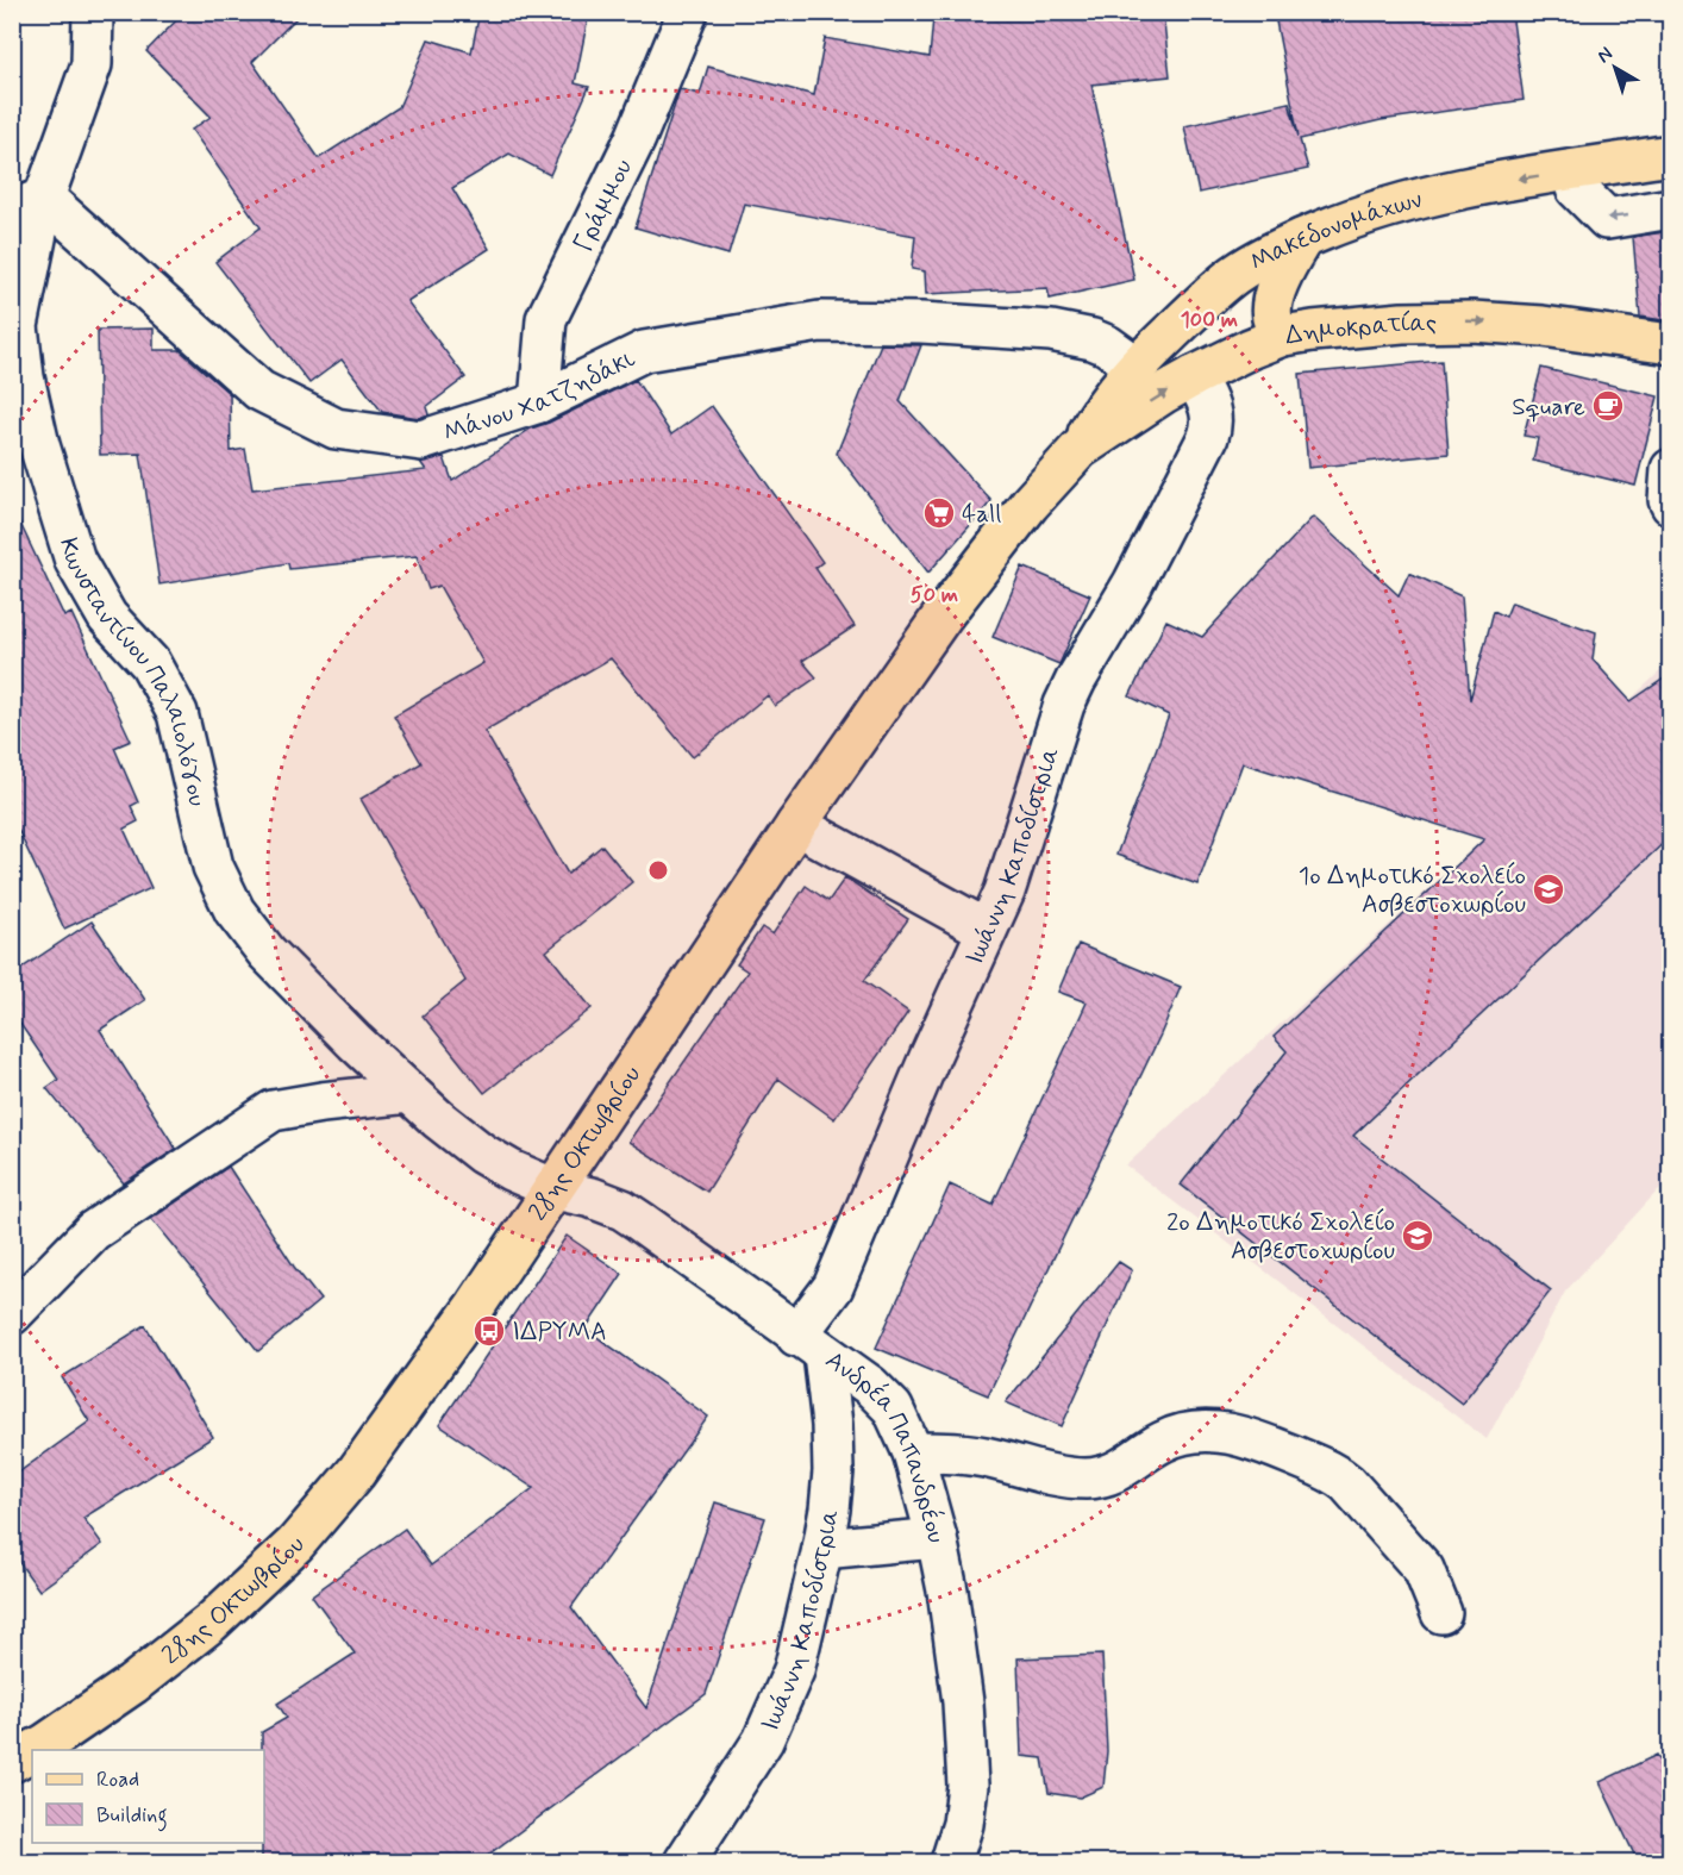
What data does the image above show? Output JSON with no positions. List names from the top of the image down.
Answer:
{
  "streets": {
    "main road": ["Μακεδονομάχων", "Δημοκρατίας", "28ης Οκτωβρίου"],
    "street": [
      "Γράμμου",
      "Μάνου Χατζηδάκι",
      "Κωνσταντίνου Παλαιολόγου",
      "Ιωάννη Καποδίστρια",
      "Ανδρέα Παπανδρέου"
    ]
  },
  "crossings": [
    ["Γράμμου", "Μάνου Χατζηδάκι"],
    ["Μακεδονομάχων", "Δημοκρατίας"],
    ["Μακεδονομάχων", "Μάνου Χατζηδάκι"],
    ["Μακεδονομάχων", "28ης Οκτωβρίου"],
    ["Δημοκρατίας", "Ιωάννη Καποδίστρια"],
    ["Δημοκρατίας", "28ης Οκτωβρίου"],
    ["Μάνου Χατζηδάκι", "Κωνσταντίνου Παλαιολόγου"],
    ["Κωνσταντίνου Παλαιολόγου", "28ης Οκτωβρίου"],
    ["Κωνσταντίνου Παλαιολόγου", "Ανδρέα Παπανδρέου"],
    ["Ιωάννη Καποδίστρια", "Ανδρέα Παπανδρέου"],
    ["28ης Οκτωβρίου", "Ανδρέα Παπανδρέου"]
  ],
  "one_way": ["Μακεδονομάχων", "Δημοκρατίας"],
  "places": {
    "cafe": ["Square"],
    "supermarket": ["4all"],
    "school or university": ["1ο Δημοτικό Σχολείο Ασβεστοχωρίου", "2ο Δημοτικό Σχολείο Ασβεστοχωρίου"],
    "bus stop": ["ΙΔΡΥΜΑ"]
  },
  "legend": ["Road", "Building"],
  "north": "top left",
  "rings": ["100 m", "50 m"]
}
